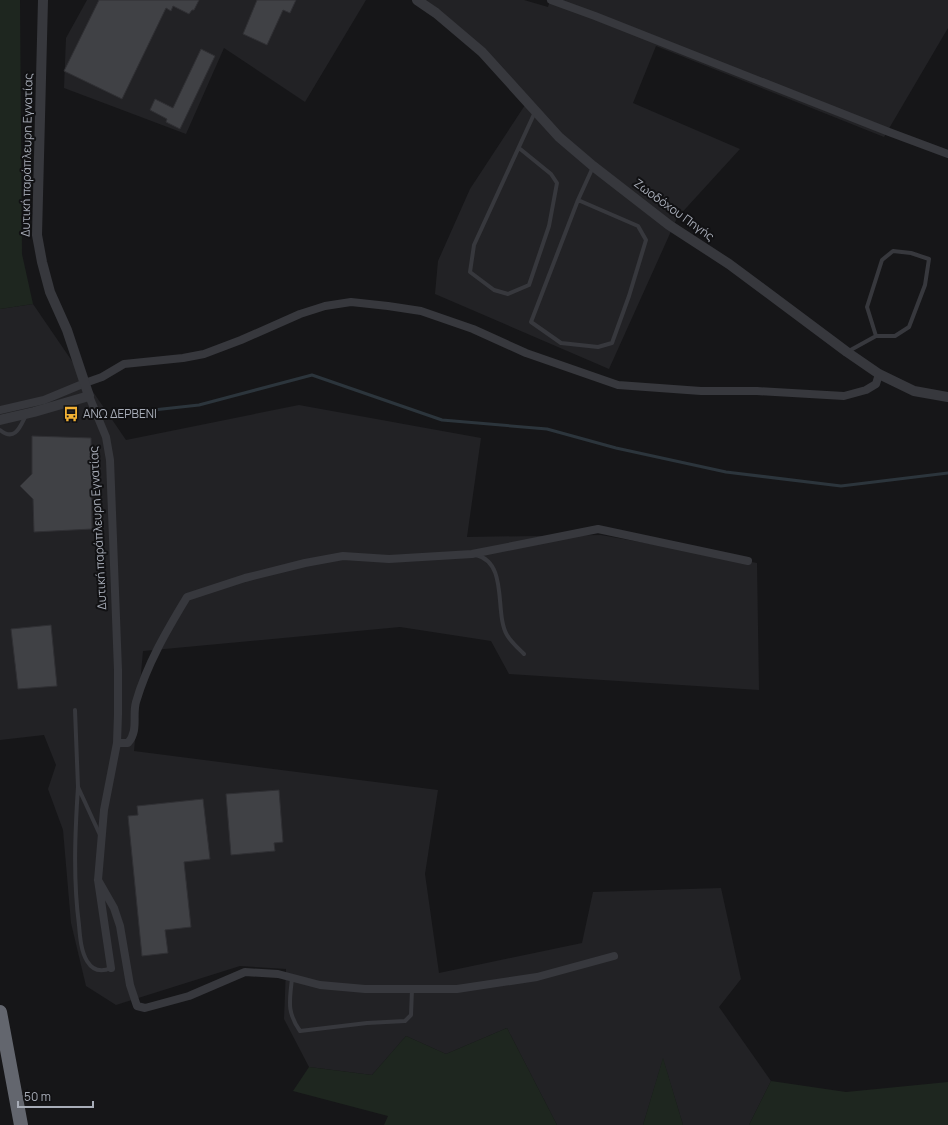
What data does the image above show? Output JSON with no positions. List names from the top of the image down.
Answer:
{
  "streets": {
    "street": ["Δυτική παράπλευρη Εγνατίας", "Ζωοδόχου Πηγής"]
  },
  "places": {
    "bus stop": ["ΑΝΩ ΔΕΡΒΕΝΙ"]
  },
  "scale_bar": "50 m"
}
